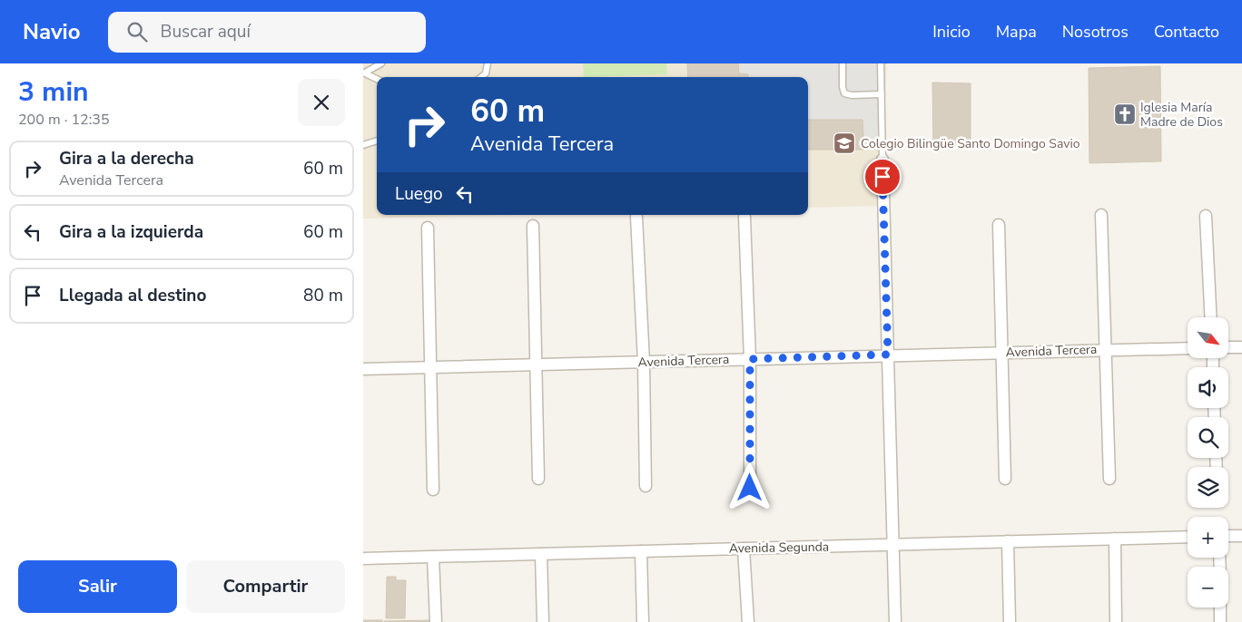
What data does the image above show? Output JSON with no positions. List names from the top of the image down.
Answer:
{
  "streets": {
    "street": ["Avenida Tercera", "Avenida Segunda"]
  },
  "places": {
    "church": ["Iglesia María Madre de Dios"],
    "school or university": ["Colegio Bilingüe Santo Domingo Savio"]
  },
  "north": "bottom right",
  "page": {
    "header": "Navio",
    "search": "Buscar aquí",
    "nav": [
      "Inicio",
      "Mapa",
      "Nosotros",
      "Contacto"
    ],
    "heading": ["3 min", "200 m · 12:35"],
    "turn": ["60 m", "Avenida Tercera"],
    "list": [
      {
        "name": "Gira a la derecha",
        "note": "Avenida Tercera",
        "value": "60 m"
      },
      {
        "name": "Gira a la izquierda",
        "value": "60 m"
      },
      {
        "name": "Llegada al destino",
        "value": "80 m"
      }
    ],
    "then": "Luego",
    "map_buttons": ["+", "−"],
    "buttons": ["Salir", "Compartir"]
  }
}
